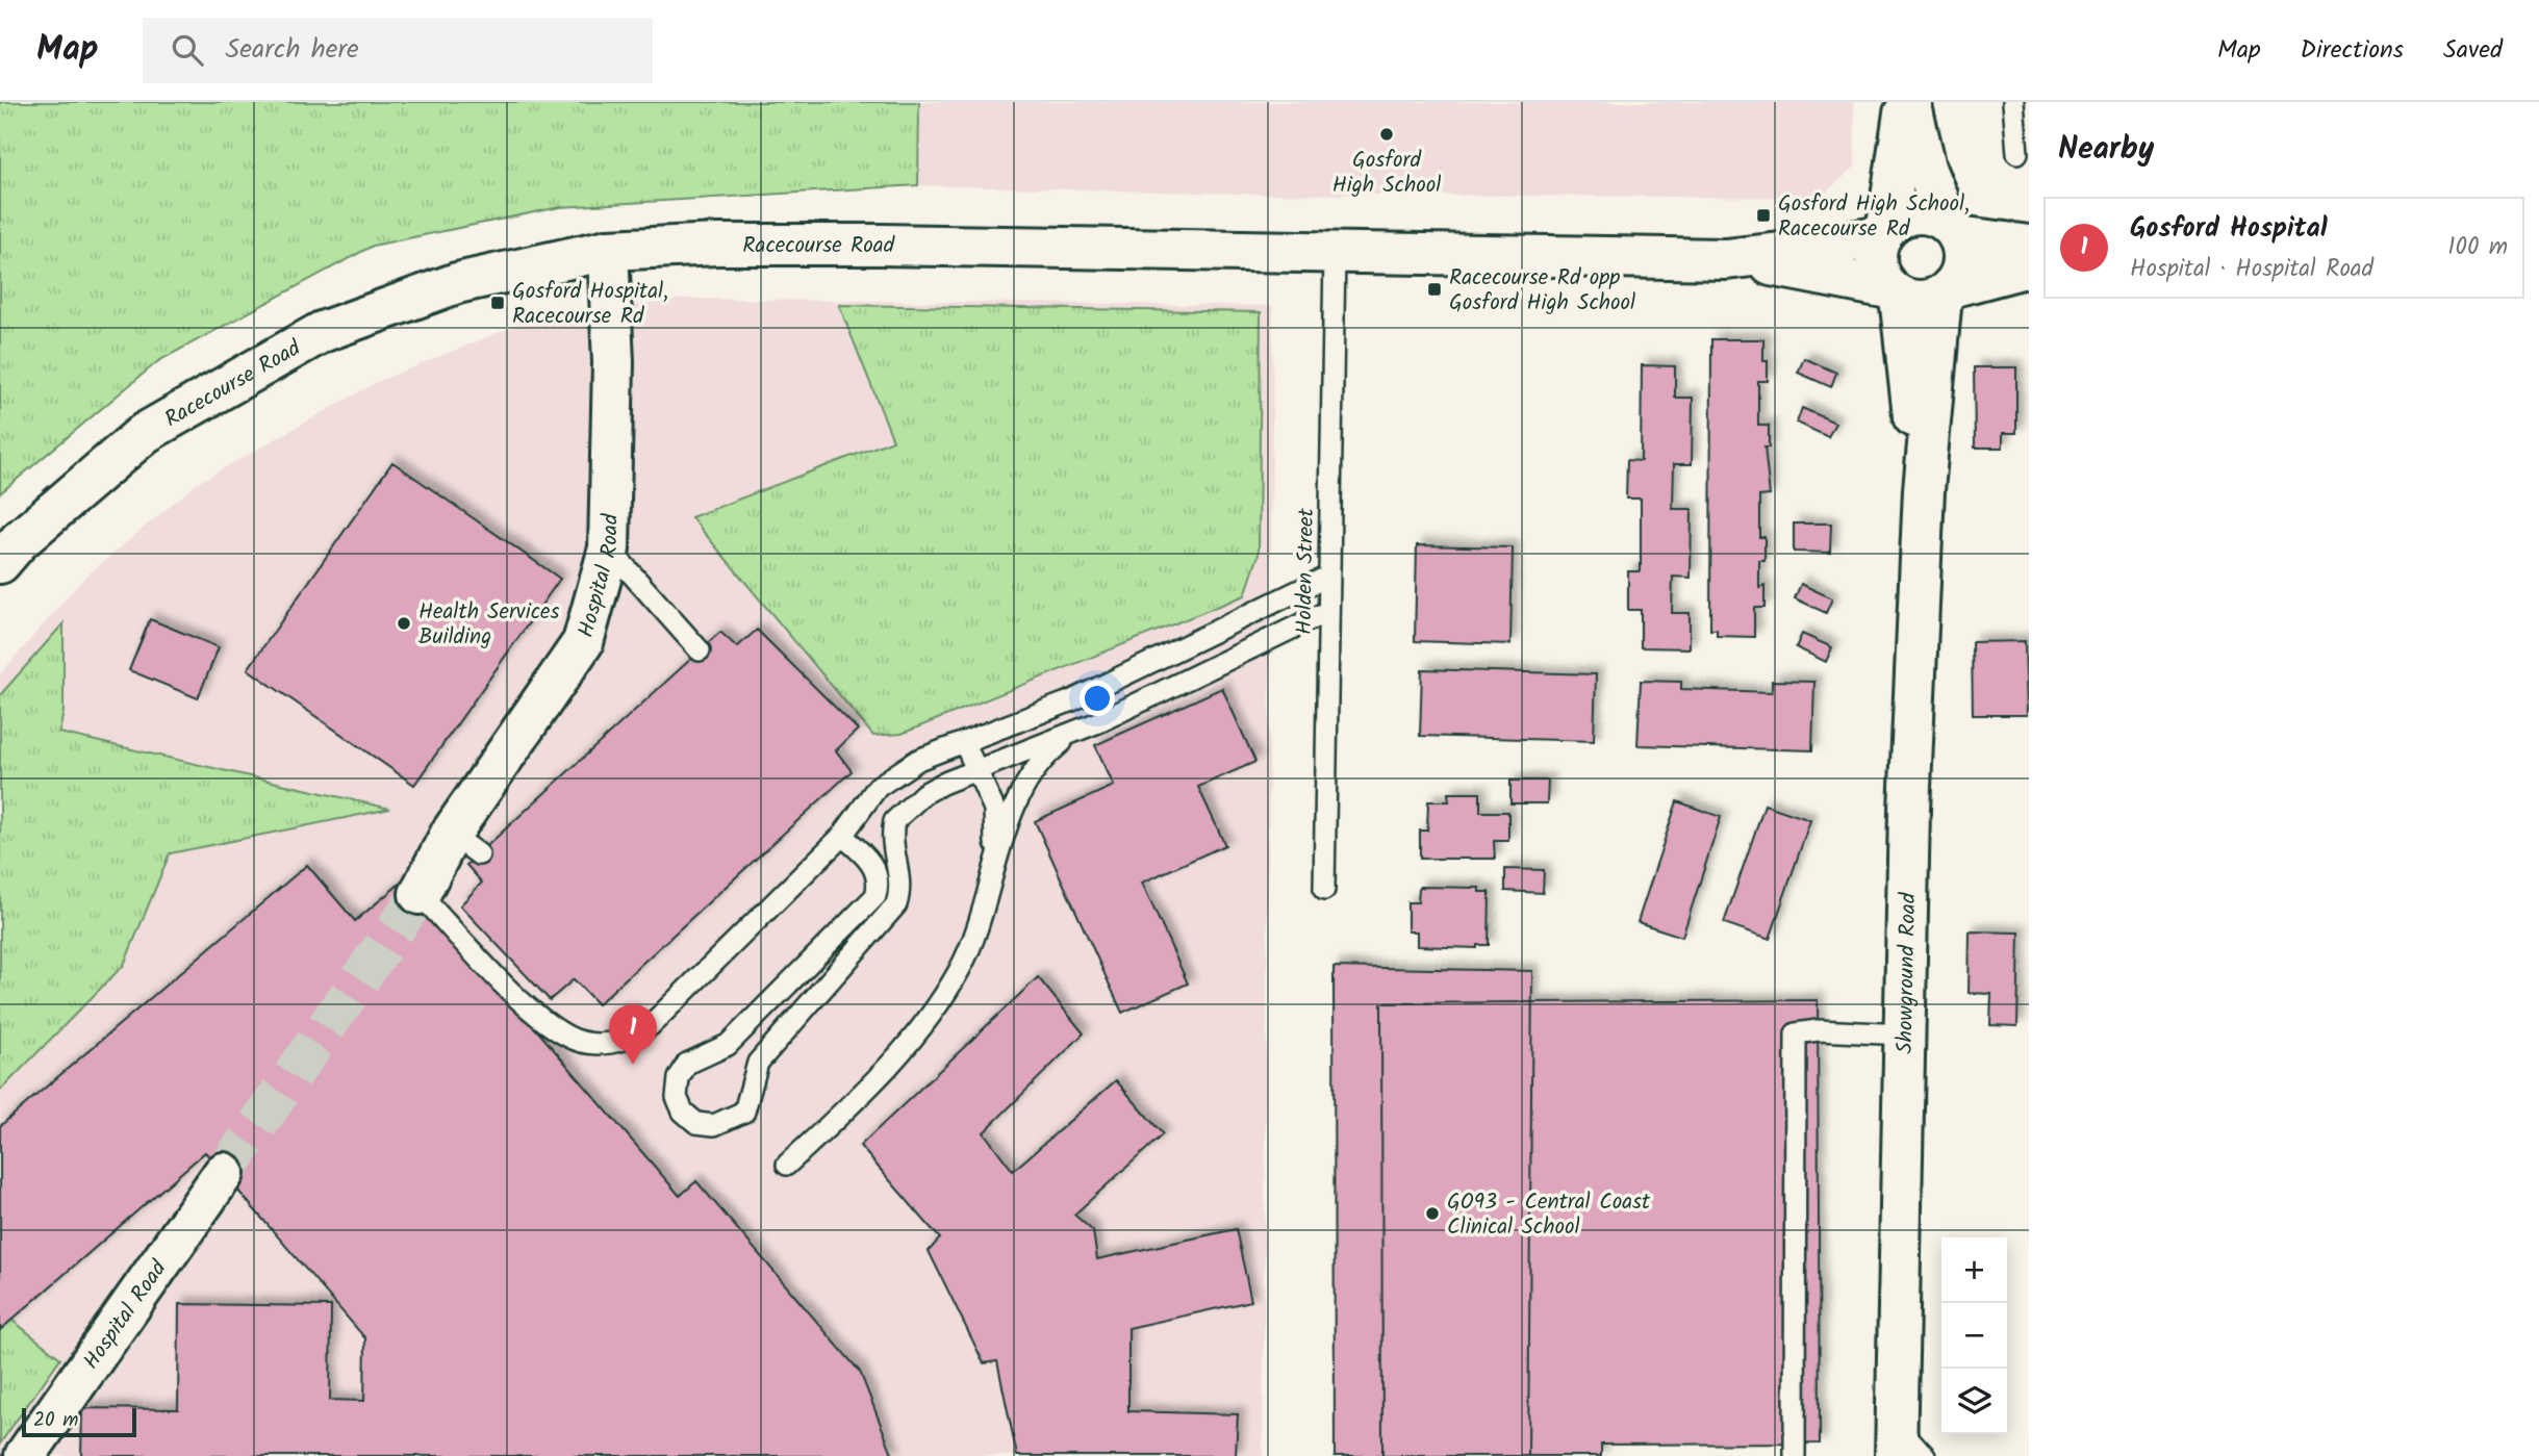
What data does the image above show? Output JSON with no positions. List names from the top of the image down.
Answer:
{
  "streets": {
    "street": ["Racecourse Road", "Hospital Road", "Showground Road"],
    "lane": ["Holden Street"]
  },
  "crossings": [
    ["Racecourse Road", "Holden Street"],
    ["Racecourse Road", "Hospital Road"],
    ["Racecourse Road", "Showground Road"]
  ],
  "places": {
    "other": ["Gosford High School", "Health Services Building", "GO93 - Central Coast Clinical School"],
    "transit": ["Gosford High School, Racecourse Rd", "Racecourse Rd opp Gosford High School", "Gosford Hospital, Racecourse Rd"]
  },
  "scale_bar": "20 m",
  "page": {
    "header": "Map",
    "search": "Search here",
    "nav": ["Map", "Directions", "Saved"],
    "heading": "Nearby",
    "list": [
      {
        "mark": "1",
        "name": "Gosford Hospital",
        "note": "Hospital · Hospital Road",
        "value": "100 m"
      }
    ],
    "pins": "1",
    "map_buttons": ["+", "−"],
    "scale": "20 m"
  }
}
